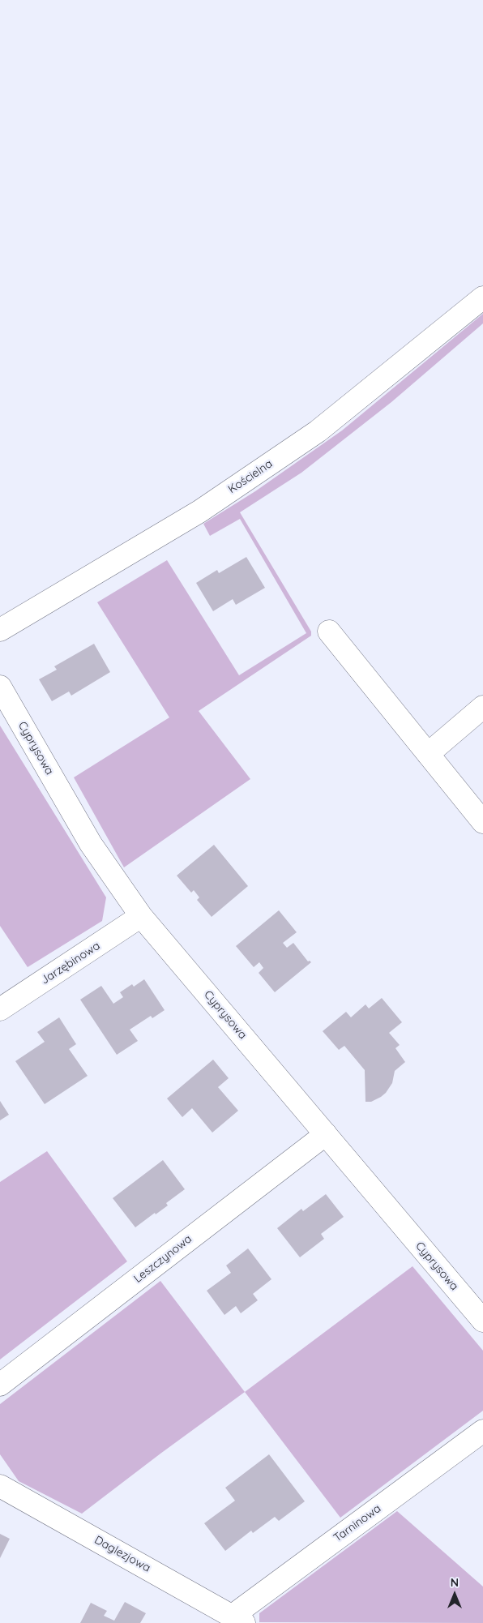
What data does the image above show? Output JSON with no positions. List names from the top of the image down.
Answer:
{
  "streets": {
    "street": [
      "Kościelna",
      "Cyprysowa",
      "Jarzębinowa",
      "Leszczynowa",
      "Tarninowa",
      "Daglezjowa"
    ]
  },
  "crossings": [
    ["Cyprysowa", "Jarzębinowa"],
    ["Cyprysowa", "Leszczynowa"],
    ["Tarninowa", "Daglezjowa"]
  ],
  "north": "top"
}
